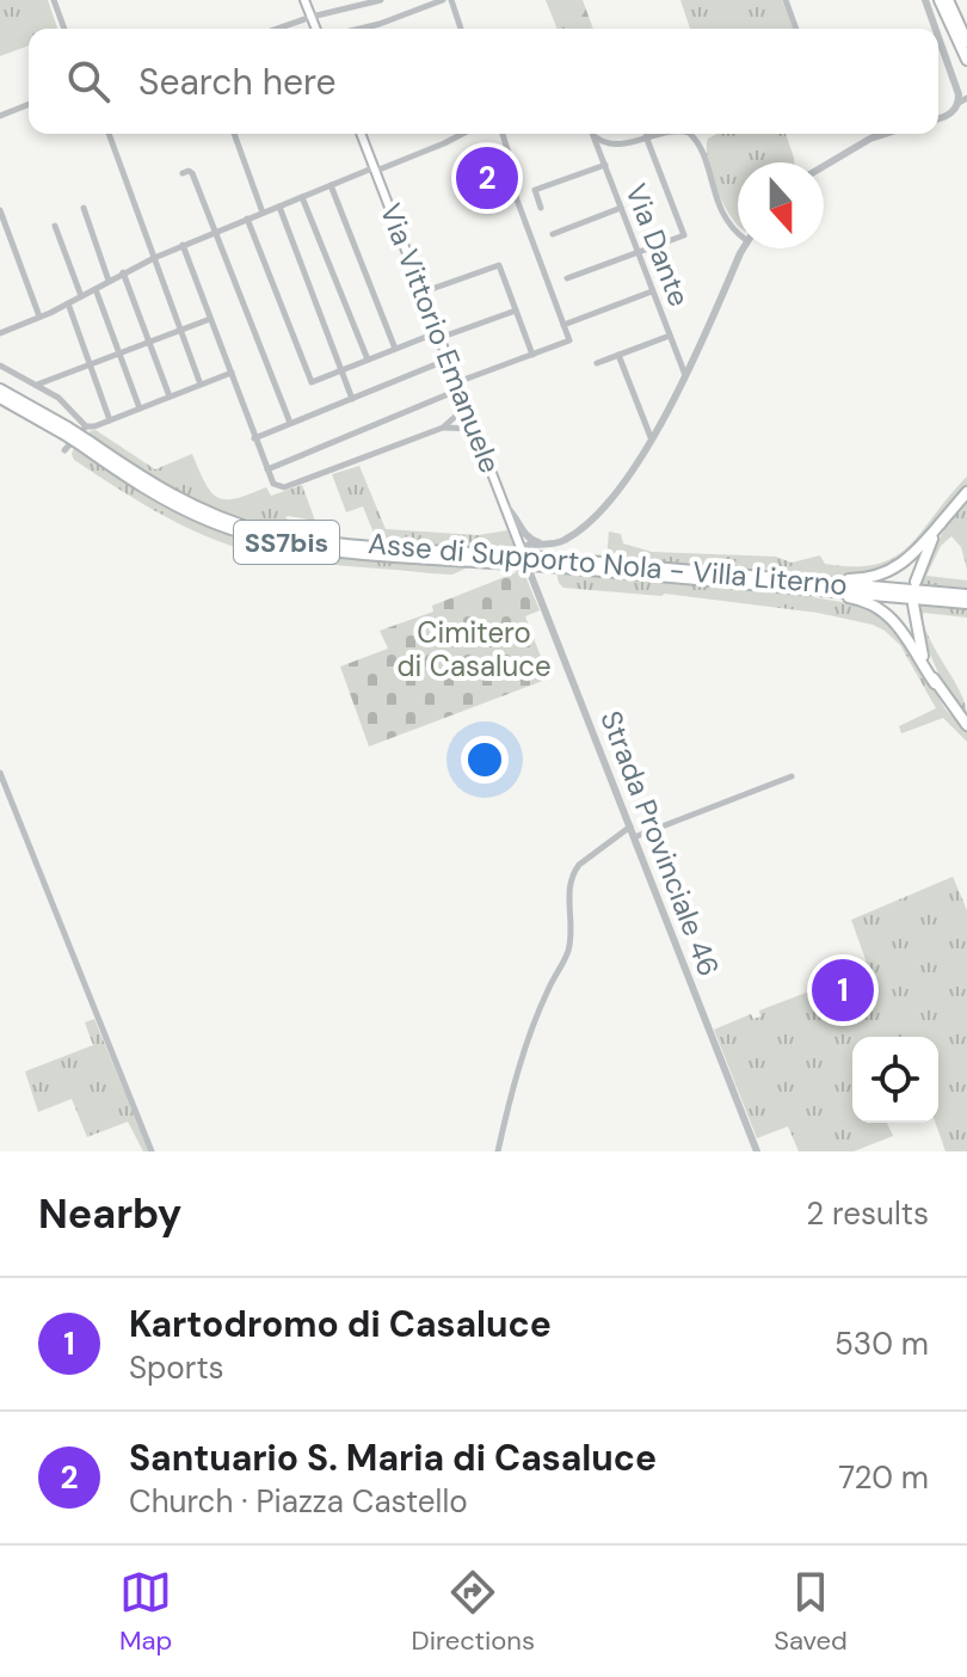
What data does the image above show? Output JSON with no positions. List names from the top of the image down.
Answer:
{
  "streets": {
    "highway": ["SS7bis", "Asse di Supporto Nola - Villa Literno"],
    "main road": ["Via Vittorio Emanuele"],
    "street": ["Via Dante", "Strada Provinciale 46"]
  },
  "crossings": [
    ["Via Vittorio Emanuele", "Strada Provinciale 46"]
  ],
  "parks": ["Cimitero di Casaluce"],
  "north": "bottom",
  "page": {
    "search": "Search here",
    "pins": ["2", "1"],
    "heading": ["Nearby", "2 results"],
    "list": [
      {
        "mark": "1",
        "name": "Kartodromo di Casaluce",
        "note": "Sports",
        "value": "530 m"
      },
      {
        "mark": "2",
        "name": "Santuario S. Maria di Casaluce",
        "note": "Church · Piazza Castello",
        "value": "720 m"
      }
    ],
    "nav": ["Map", "Directions", "Saved"]
  }
}
